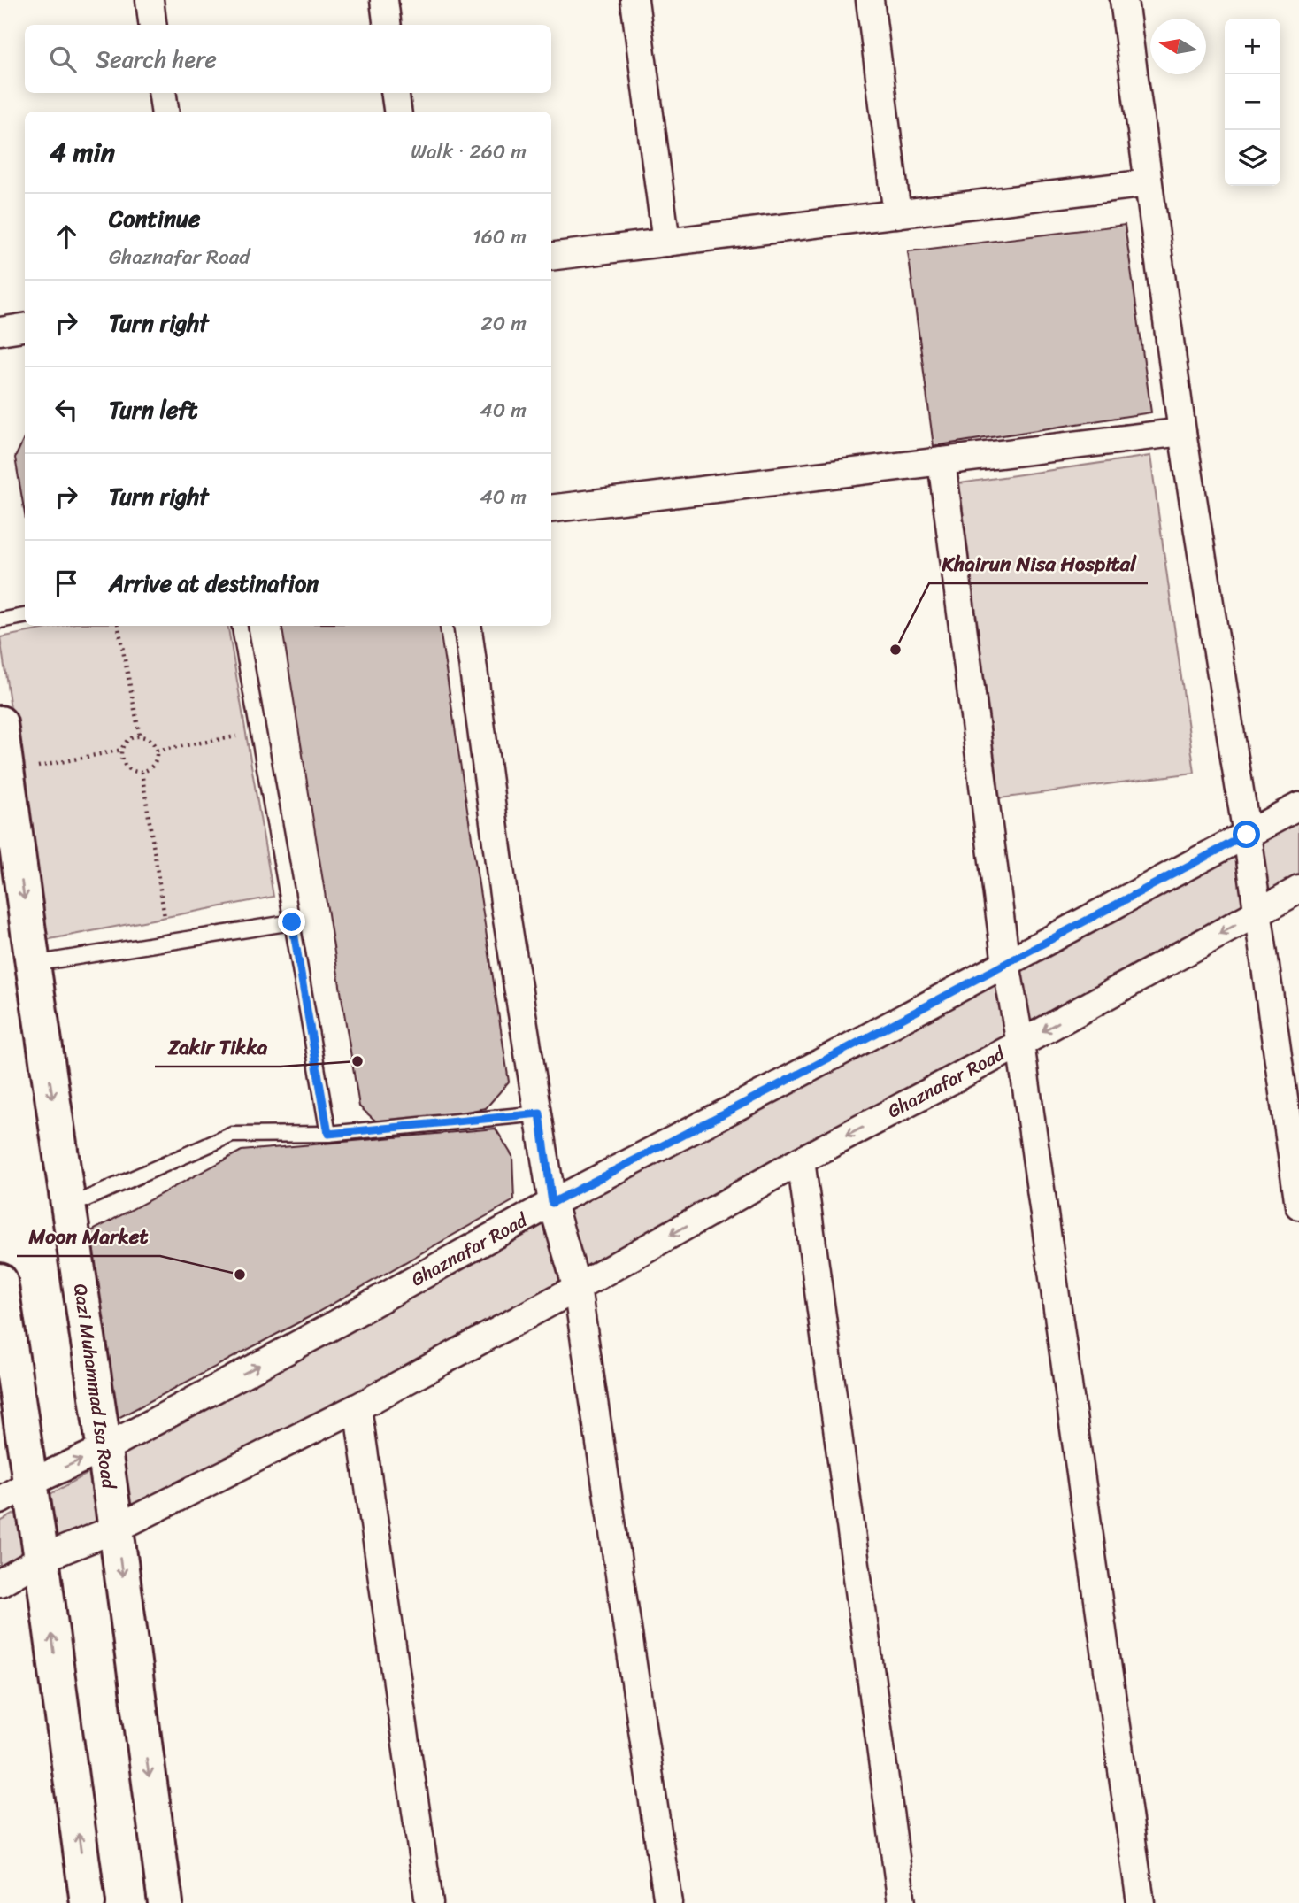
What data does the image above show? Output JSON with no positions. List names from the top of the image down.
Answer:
{
  "streets": {
    "street": ["Ghaznafar Road", "Qazi Muhammad Isa Road"]
  },
  "crossings": [
    ["Ghaznafar Road", "Qazi Muhammad Isa Road"]
  ],
  "places": ["Khairun Nisa Hospital", "Zakir Tikka", "Moon Market"],
  "north": "left",
  "page": {
    "map_buttons": ["+", "−"],
    "search": "Search here",
    "heading": ["4 min", "Walk · 260 m"],
    "list": [
      ["Continue", "Ghaznafar Road", "160 m"],
      ["Turn right", "20 m"],
      ["Turn left", "40 m"],
      ["Turn right", "40 m"],
      "Arrive at destination"
    ]
  }
}
